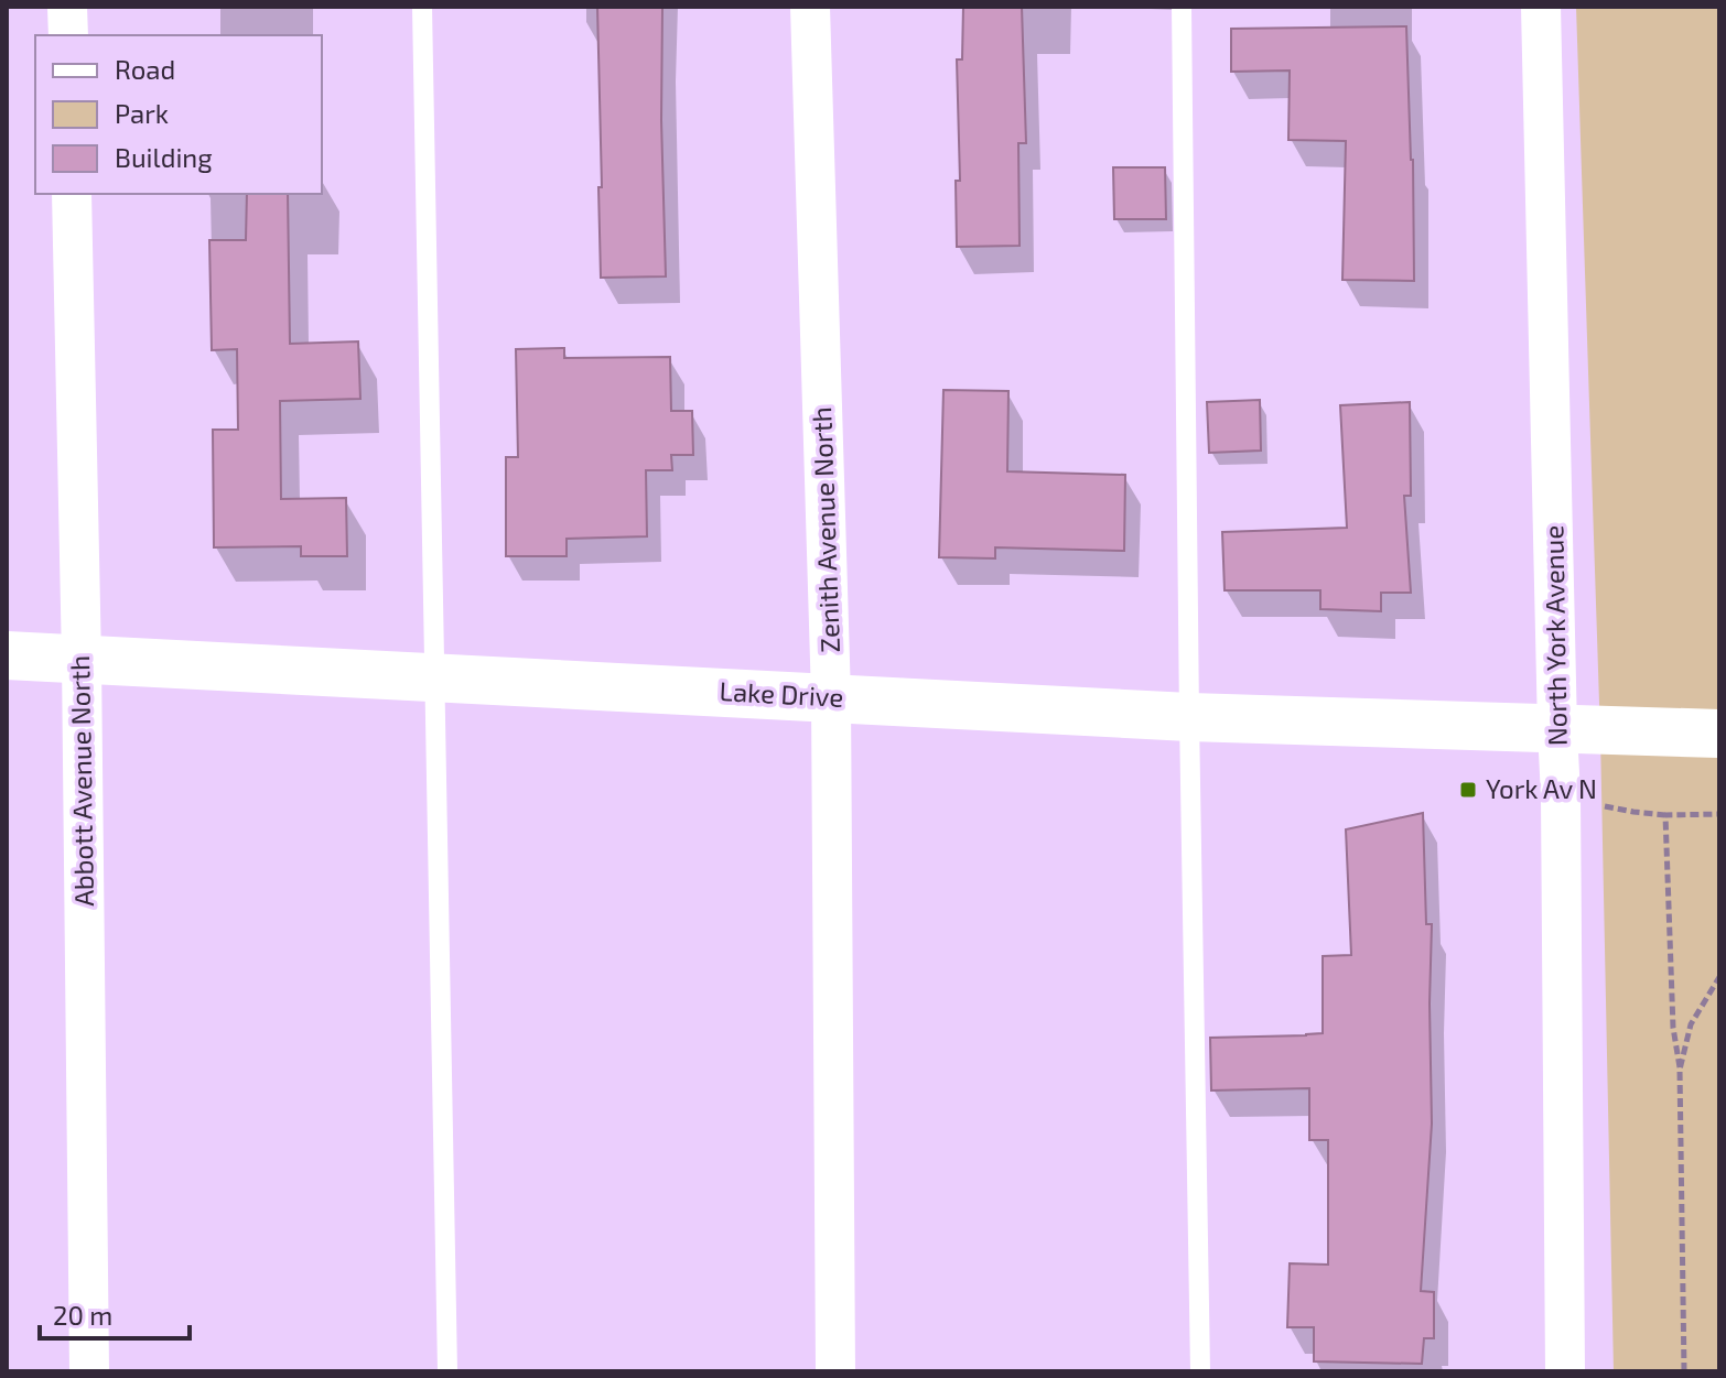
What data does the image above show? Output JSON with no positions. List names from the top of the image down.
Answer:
{
  "streets": {
    "street": [
      "Zenith Avenue North",
      "North York Avenue",
      "Lake Drive",
      "Abbott Avenue North"
    ]
  },
  "crossings": [
    ["Zenith Avenue North", "Lake Drive"],
    ["North York Avenue", "Lake Drive"],
    ["Lake Drive", "Abbott Avenue North"]
  ],
  "places": {
    "transit": ["York Av N"]
  },
  "legend": ["Road", "Park", "Building"],
  "scale_bar": "20 m"
}
